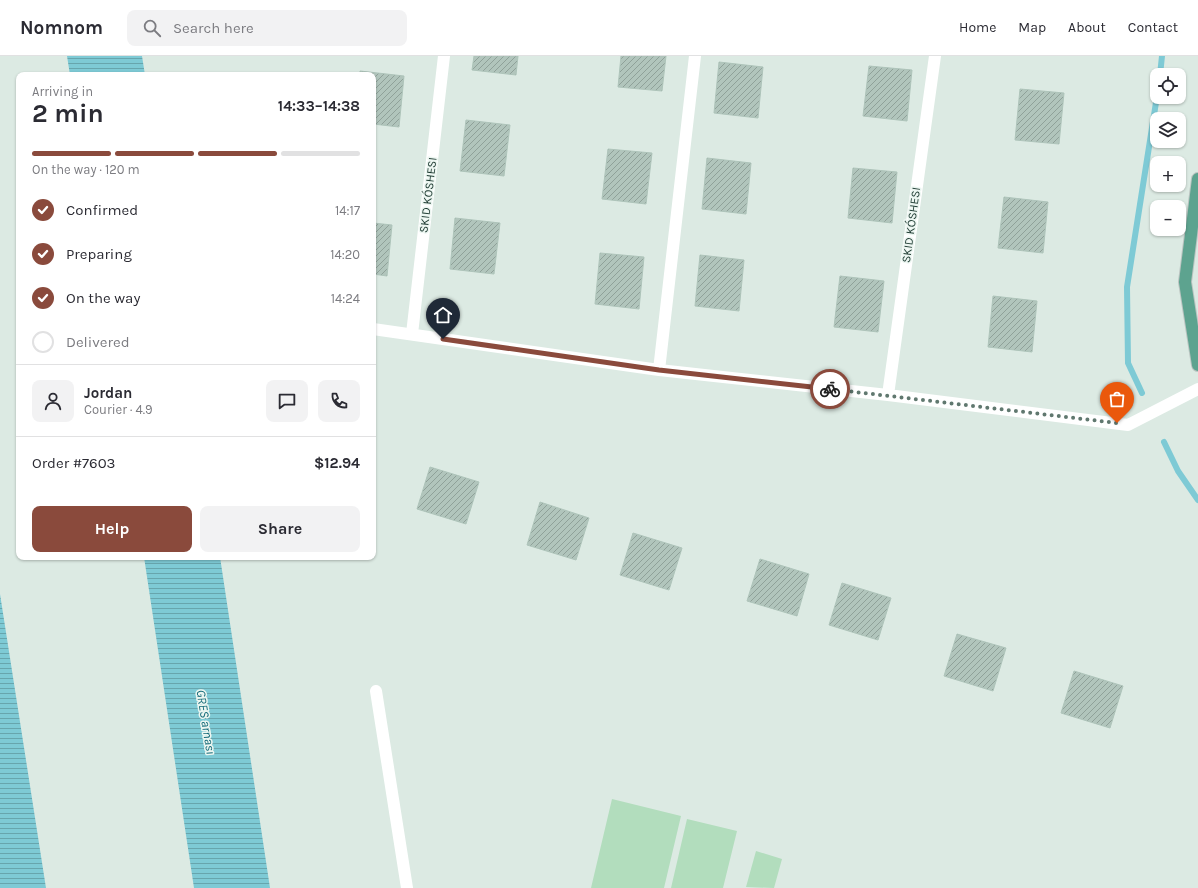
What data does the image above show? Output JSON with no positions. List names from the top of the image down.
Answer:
{
  "streets": {
    "street": ["SKID KÓSHESI"]
  },
  "water": ["GRES arnası"],
  "page": {
    "header": "Nomnom",
    "search": "Search here",
    "nav": [
      "Home",
      "Map",
      "About",
      "Contact"
    ],
    "map_buttons": ["+", "−"],
    "heading": ["2 min", "Arriving in", "14:33–14:38"],
    "panel": [
      "Jordan",
      "Courier · 4.9",
      "Order #7603",
      "$12.94"
    ],
    "bar": "On the way · 120 m",
    "list": [
      ["Confirmed", "14:17"],
      ["Preparing", "14:20"],
      ["On the way", "14:24"],
      "Delivered"
    ],
    "buttons": ["Help", "Share"]
  }
}
